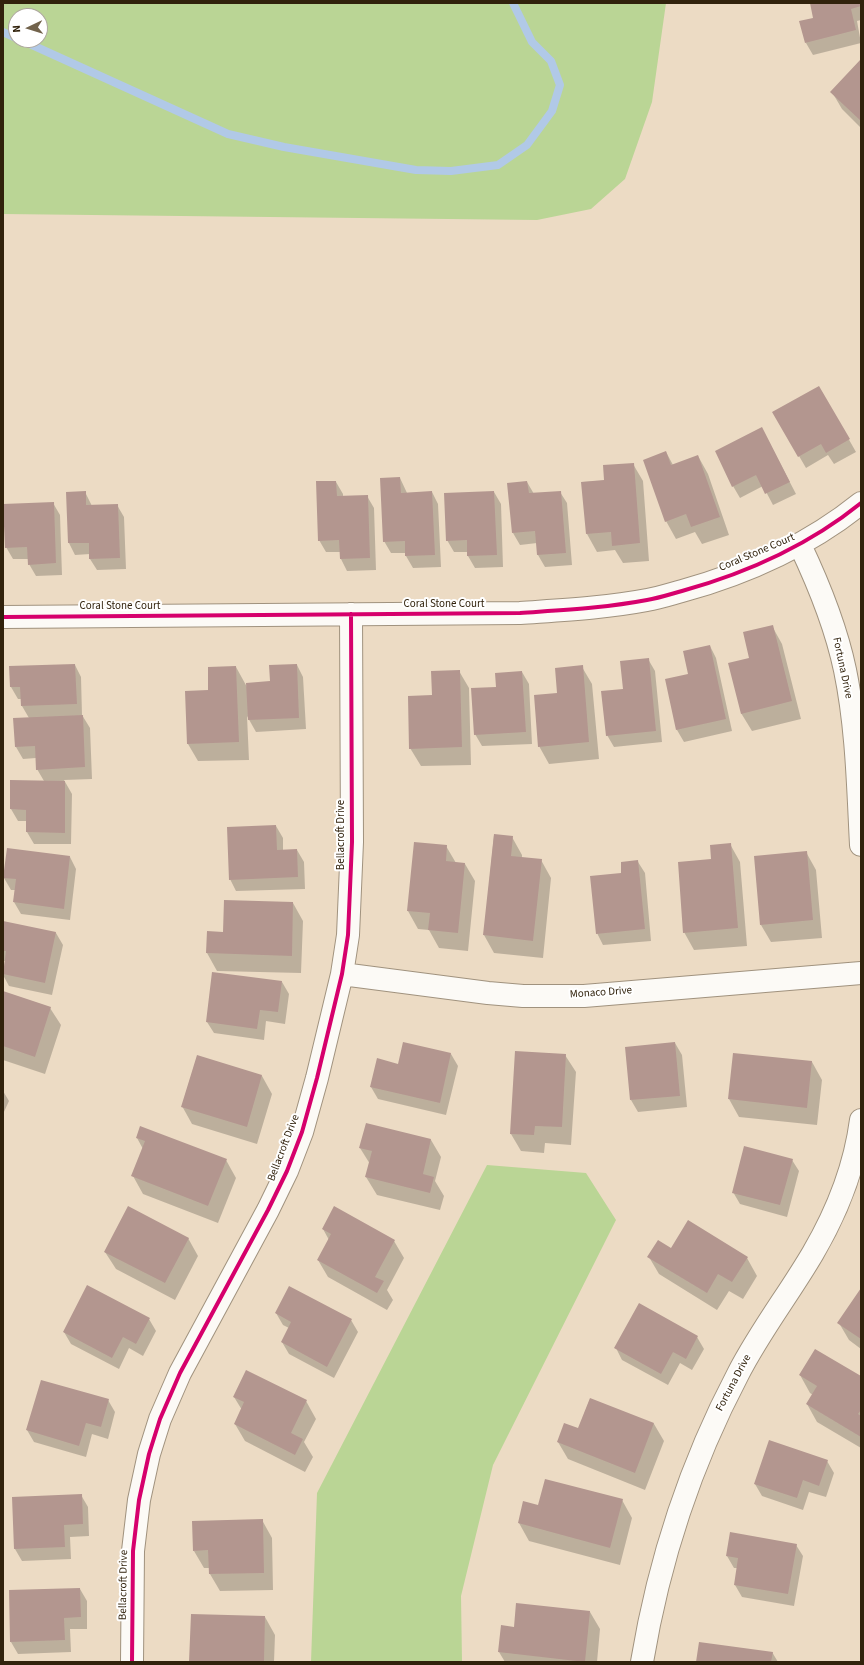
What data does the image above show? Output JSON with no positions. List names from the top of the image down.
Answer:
{
  "streets": {
    "street": [
      "Coral Stone Court",
      "Fortuna Drive",
      "Bellacroft Drive",
      "Monaco Drive"
    ]
  },
  "crossings": [
    ["Coral Stone Court", "Fortuna Drive"],
    ["Coral Stone Court", "Bellacroft Drive"],
    ["Bellacroft Drive", "Monaco Drive"]
  ],
  "north": "left"
}
